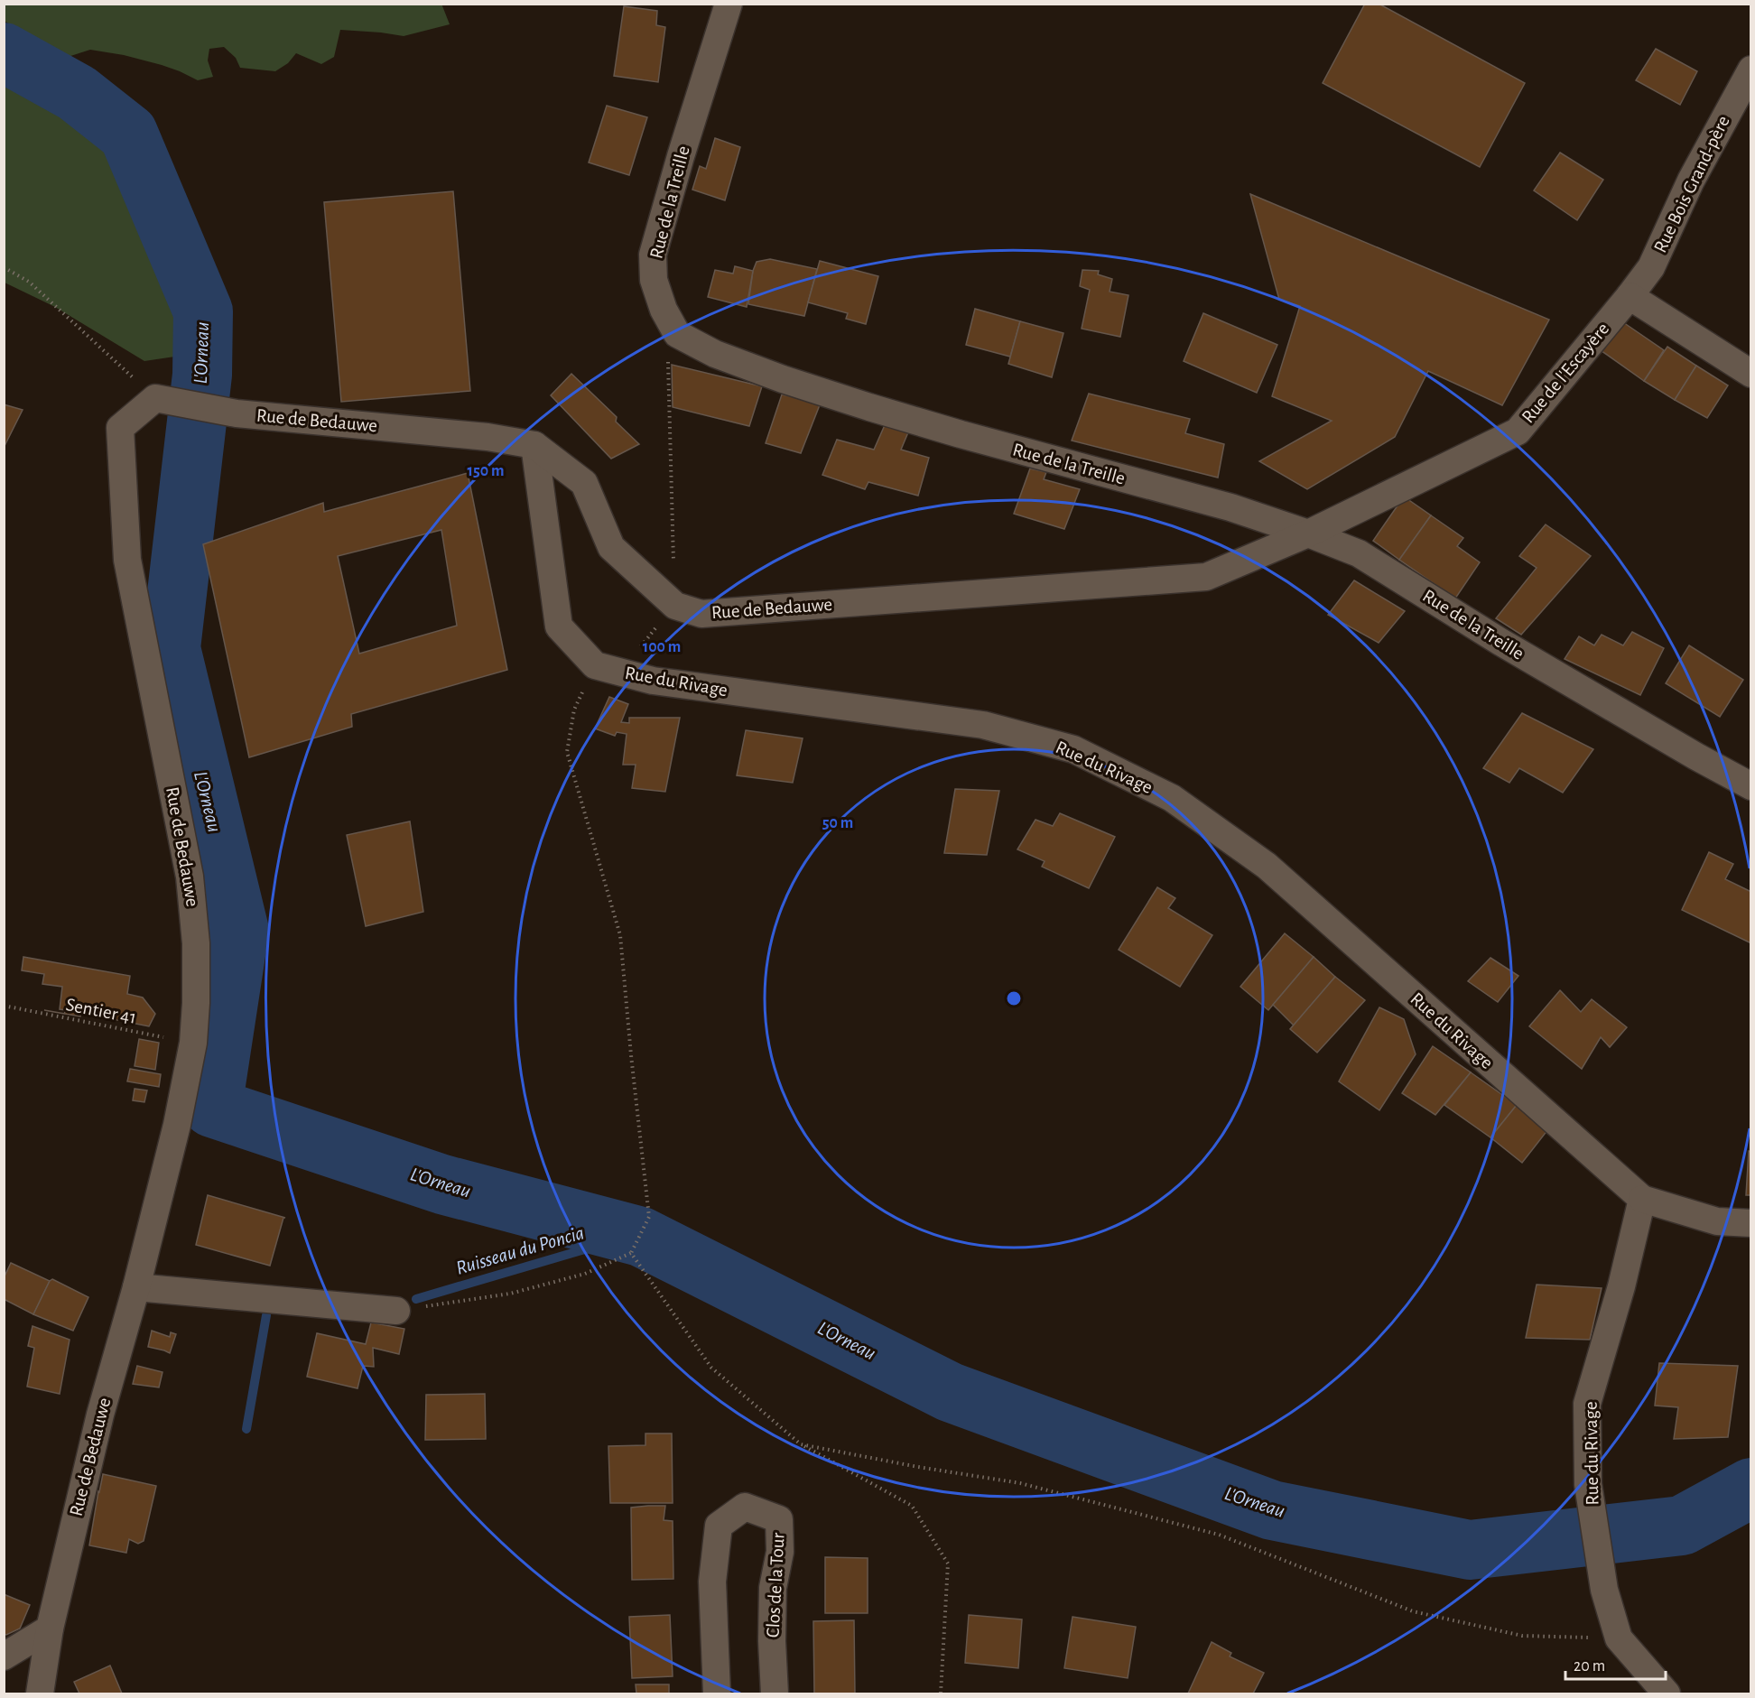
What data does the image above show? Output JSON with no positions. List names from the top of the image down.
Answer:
{
  "streets": {
    "street": [
      "Rue Bois Grand-père",
      "Rue de la Treille",
      "Rue de l'Escayère",
      "Rue de Bedauwe",
      "Rue du Rivage",
      "Clos de la Tour"
    ],
    "path": ["Sentier 41"]
  },
  "crossings": [
    ["Rue Bois Grand-père", "Rue de l'Escayère"],
    ["Rue de la Treille", "Rue de l'Escayère"],
    ["Rue de la Treille", "Rue de Bedauwe"],
    ["Rue de l'Escayère", "Rue de Bedauwe"],
    ["Rue de Bedauwe", "Sentier 41"]
  ],
  "water": ["L'Orneau", "Ruisseau du Poncia"],
  "scale_bar": "20 m",
  "rings": ["150 m", "100 m", "50 m"]
}
